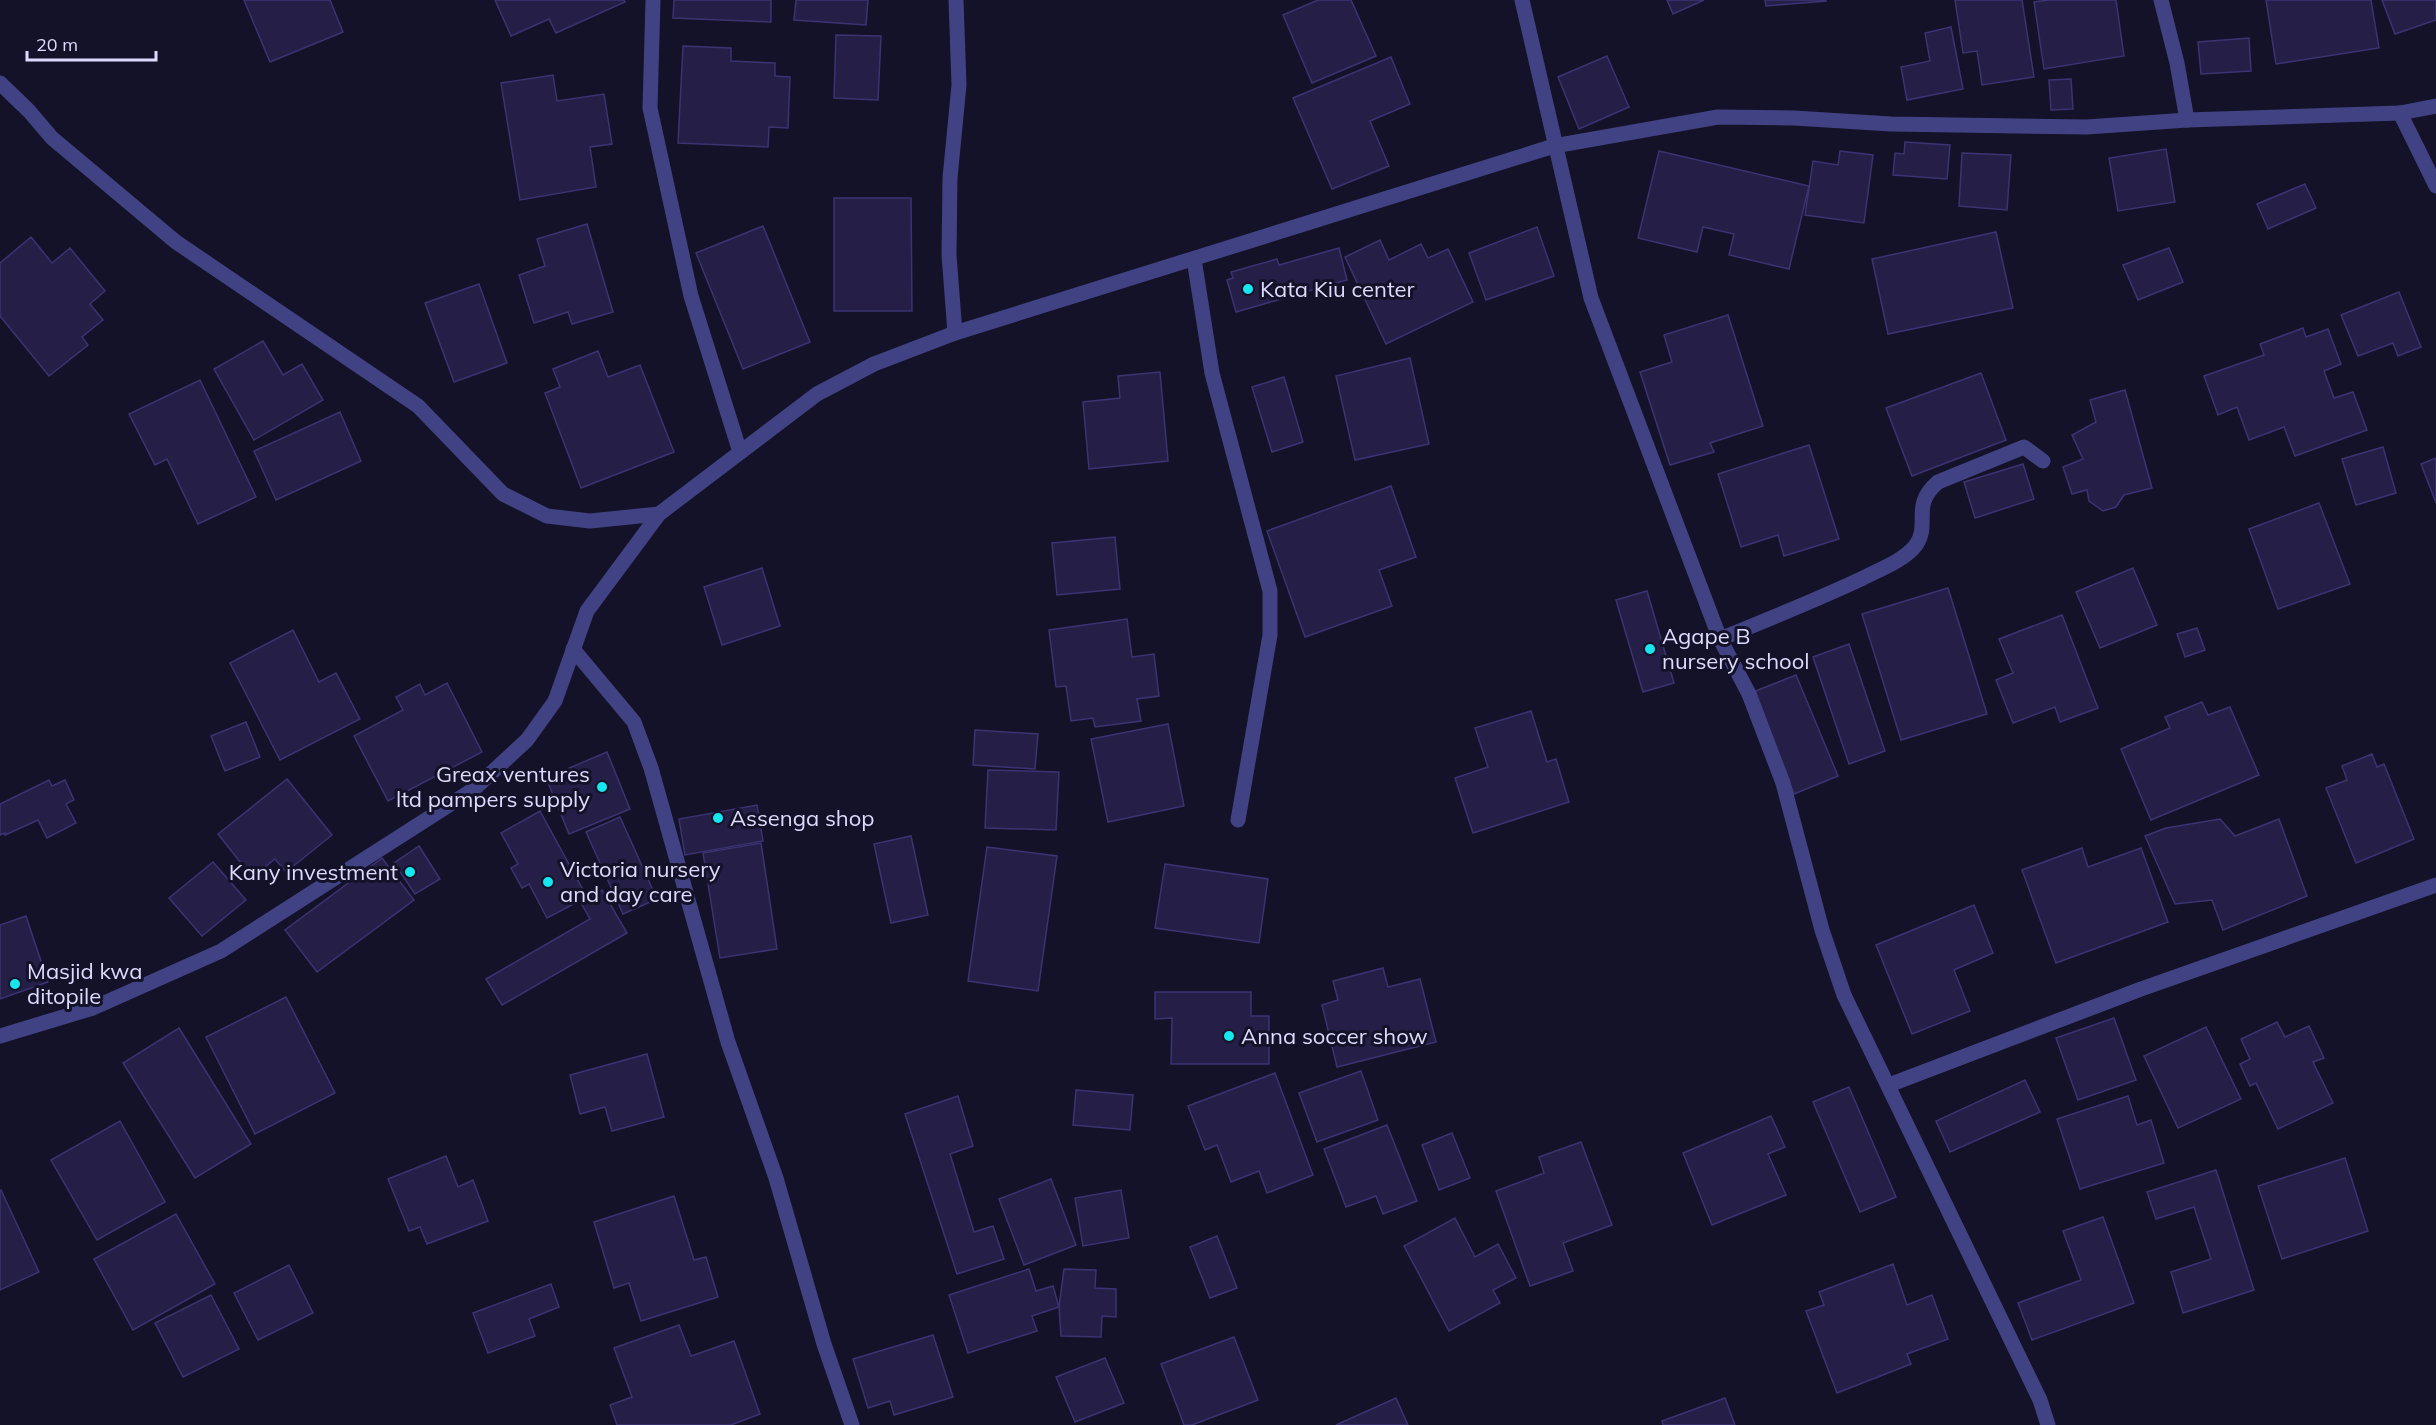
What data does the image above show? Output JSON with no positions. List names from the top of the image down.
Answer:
{
  "places": [
    "Kata Kiu center",
    "Agape B nursery school",
    "Greax ventures ltd pampers supply",
    "Assenga shop",
    "Kany investment",
    "Victoria nursery and day care",
    "Masjid kwa ditopile",
    "Anna soccer show"
  ],
  "scale_bar": "20 m"
}
